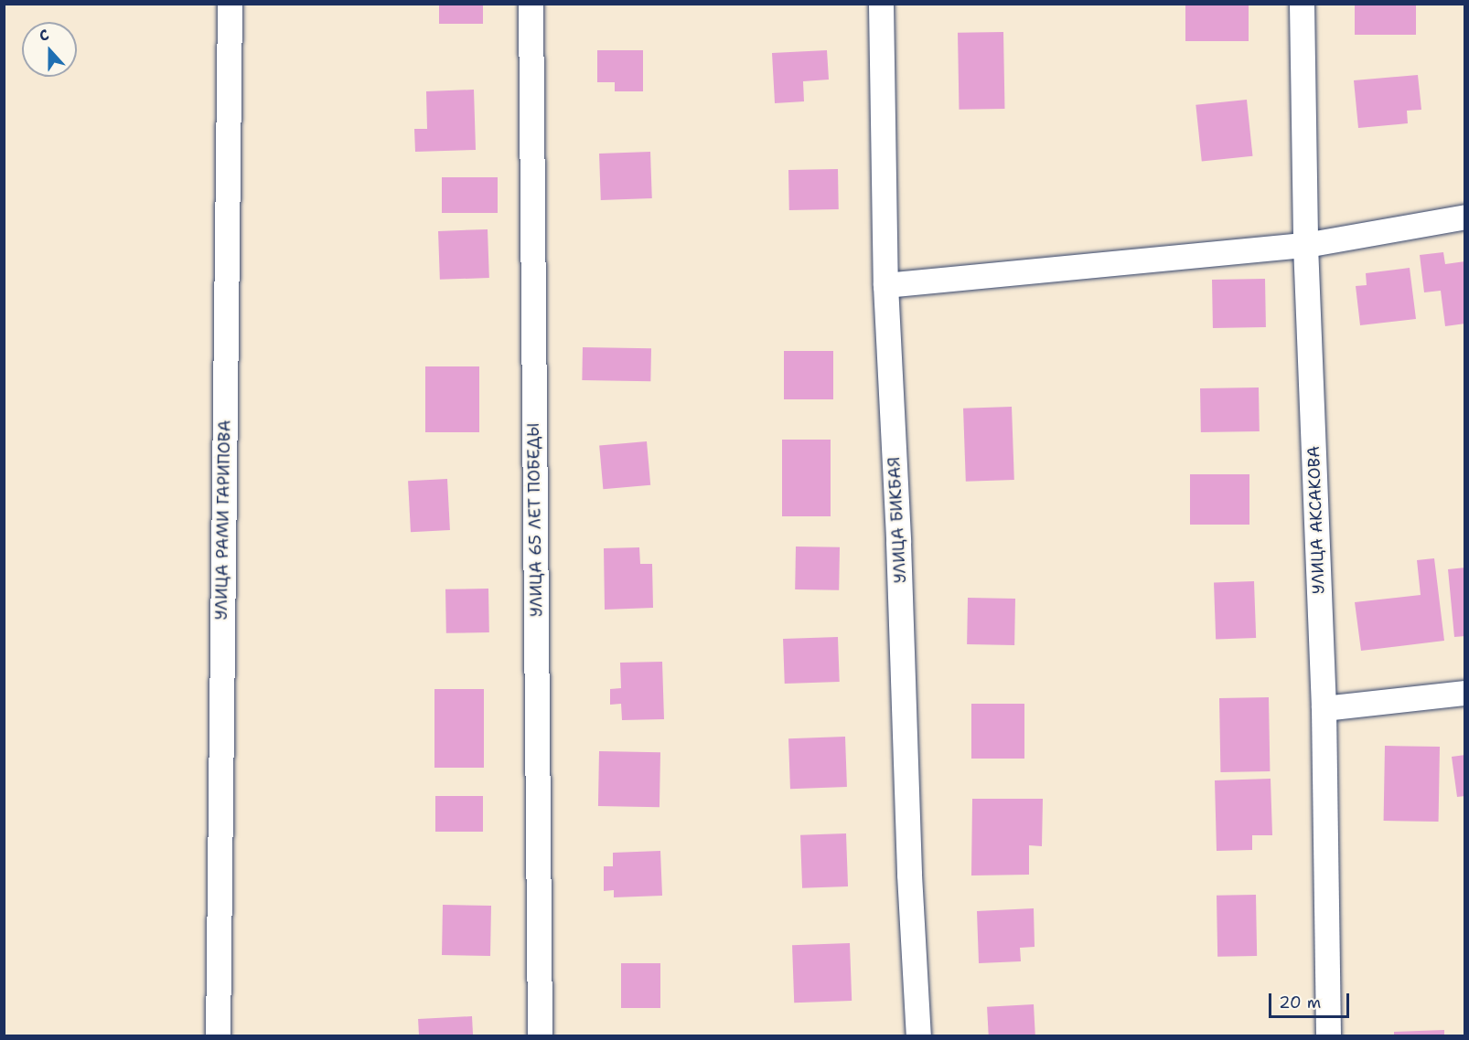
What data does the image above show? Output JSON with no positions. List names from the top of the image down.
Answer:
{
  "streets": {
    "street": [
      "УЛИЦА РАМИ ГАРИПОВА",
      "УЛИЦА 65 ЛЕТ ПОБЕДЫ",
      "УЛИЦА БИКБАЯ",
      "УЛИЦА АКСАКОВА"
    ]
  },
  "scale_bar": "20 m",
  "north": "top"
}
